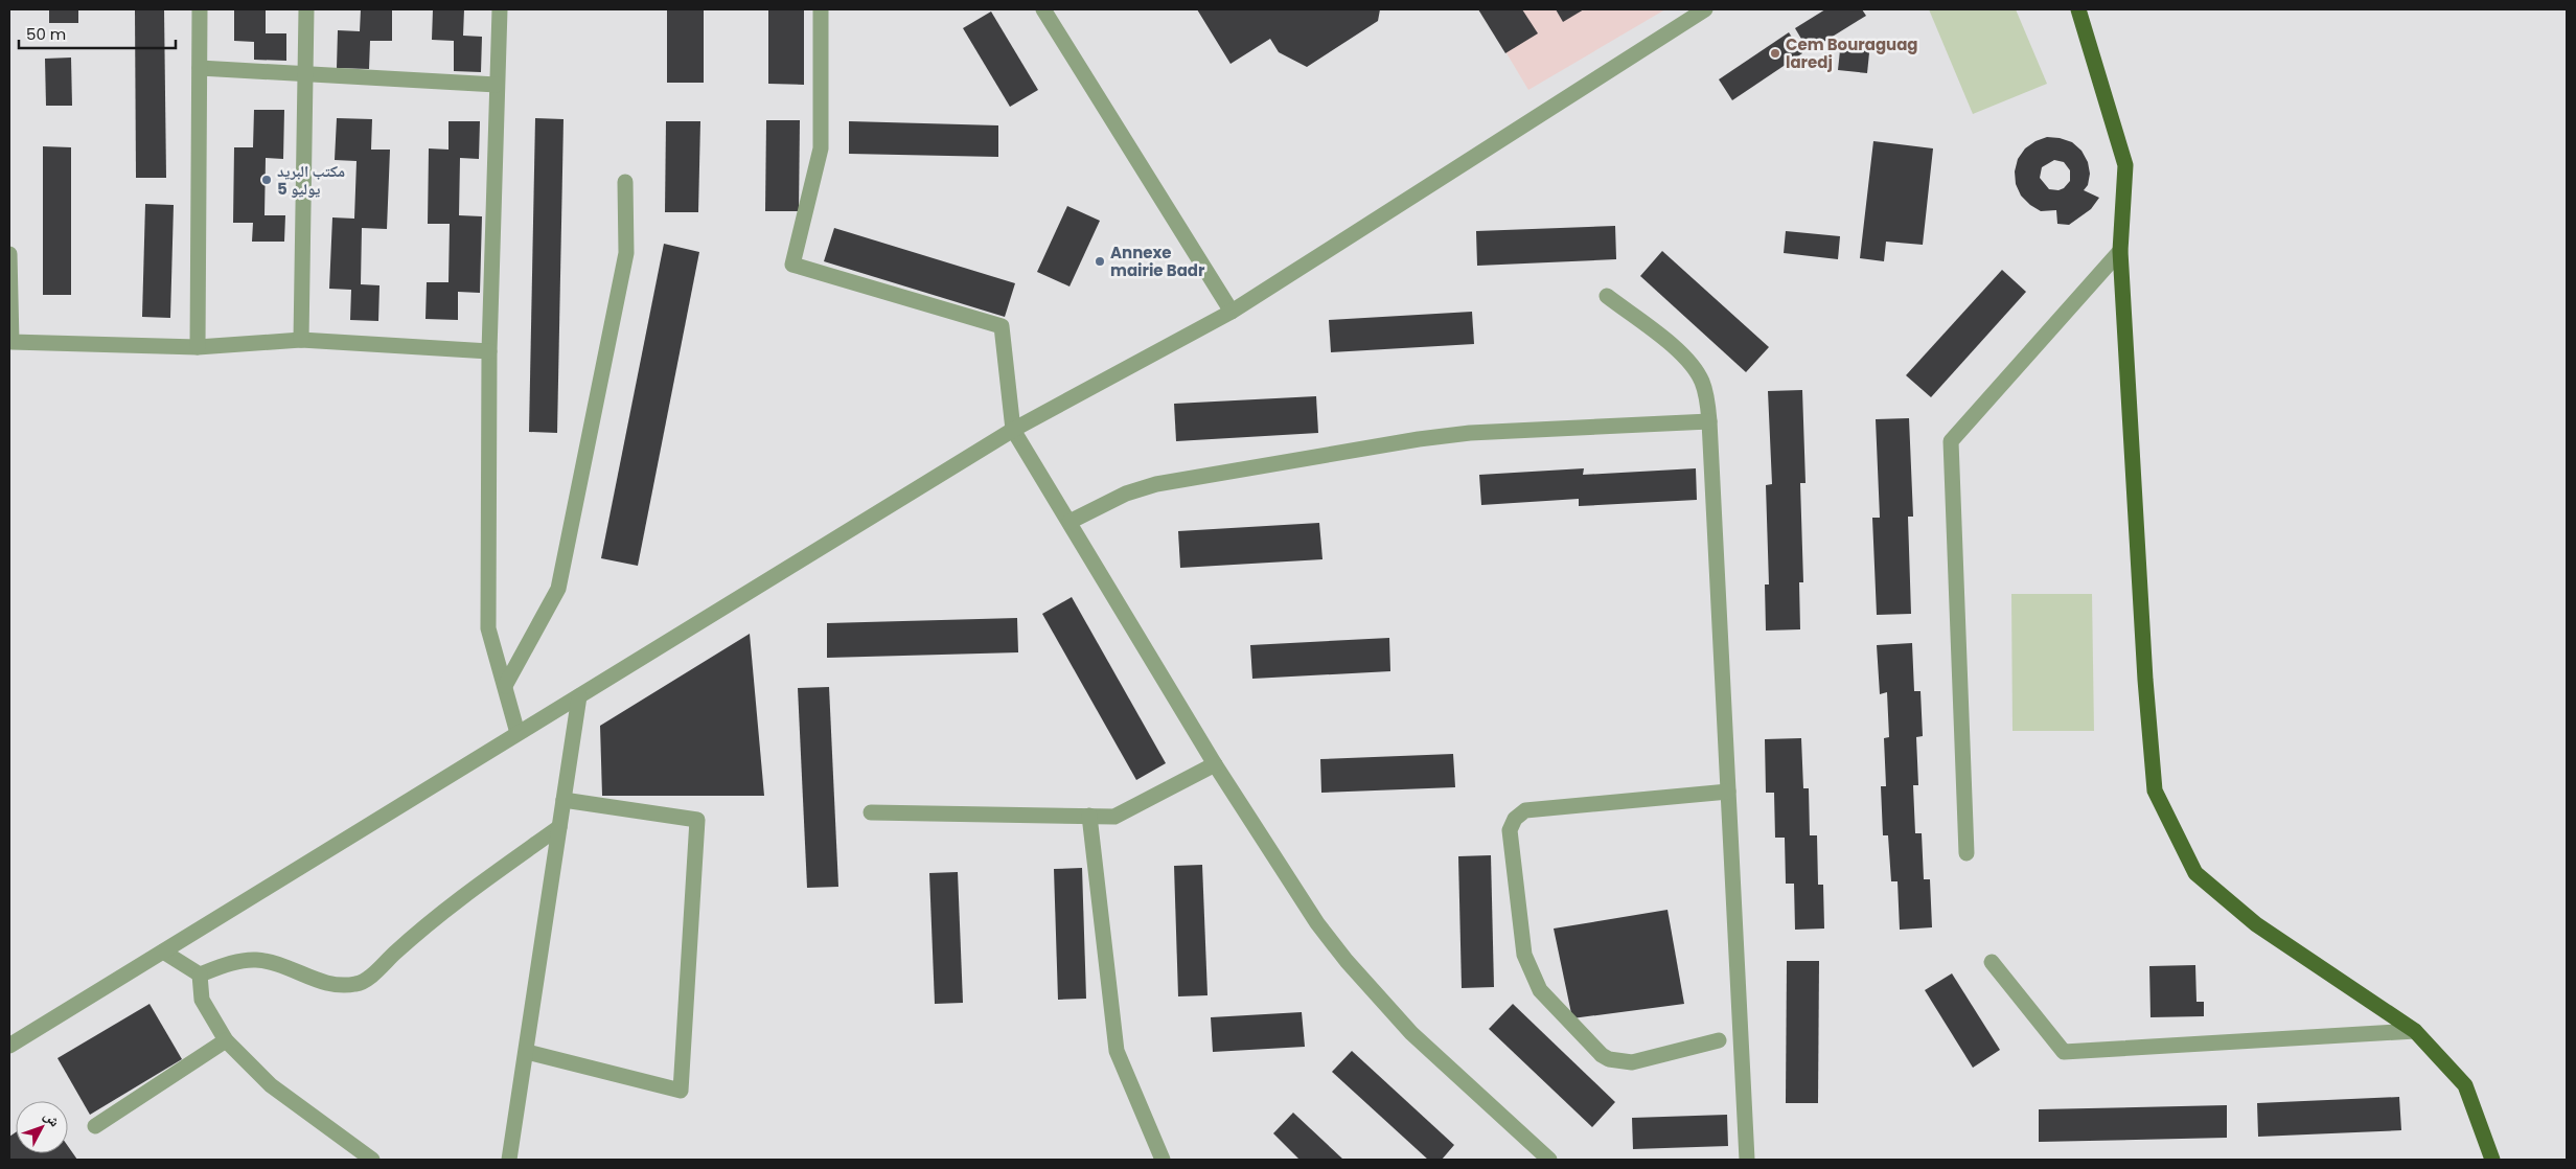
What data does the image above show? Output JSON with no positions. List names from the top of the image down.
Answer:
{
  "places": ["Cem Bouraguag laredj", "مكتب البريد 5 يوليو", "Annexe mairie Badr"],
  "scale_bar": "50 m",
  "north": "top right"
}
